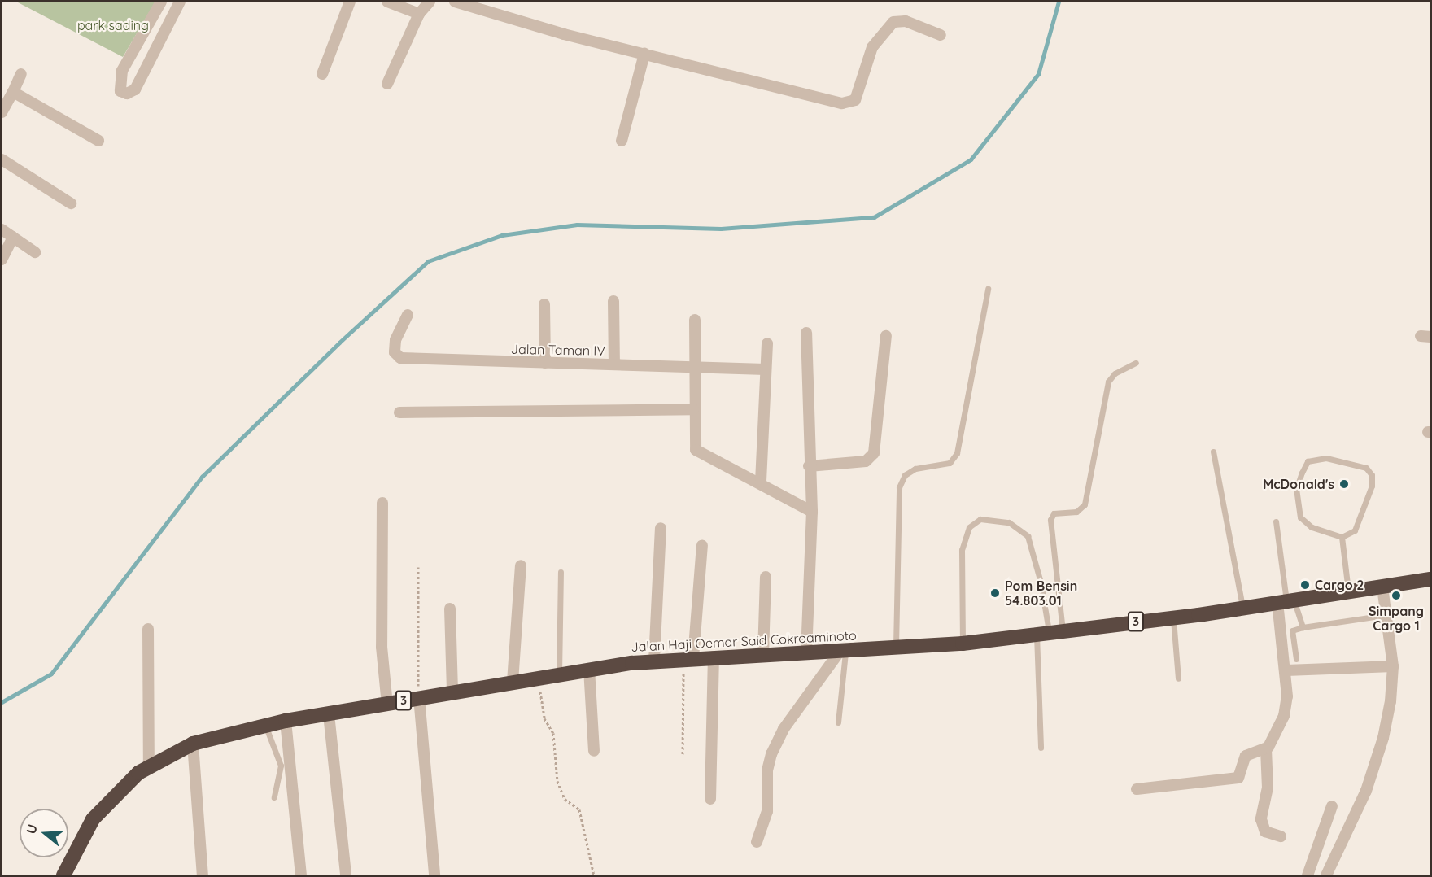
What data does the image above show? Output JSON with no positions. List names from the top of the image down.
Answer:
{
  "streets": {
    "highway": ["3", "Jalan Haji Oemar Said Cokroaminoto"],
    "street": ["Jalan Taman IV"]
  },
  "parks": ["park sading"],
  "places": [
    "McDonald's",
    "Cargo 2",
    "Pom Bensin 54.803.01",
    "Simpang Cargo 1"
  ],
  "north": "left"
}
